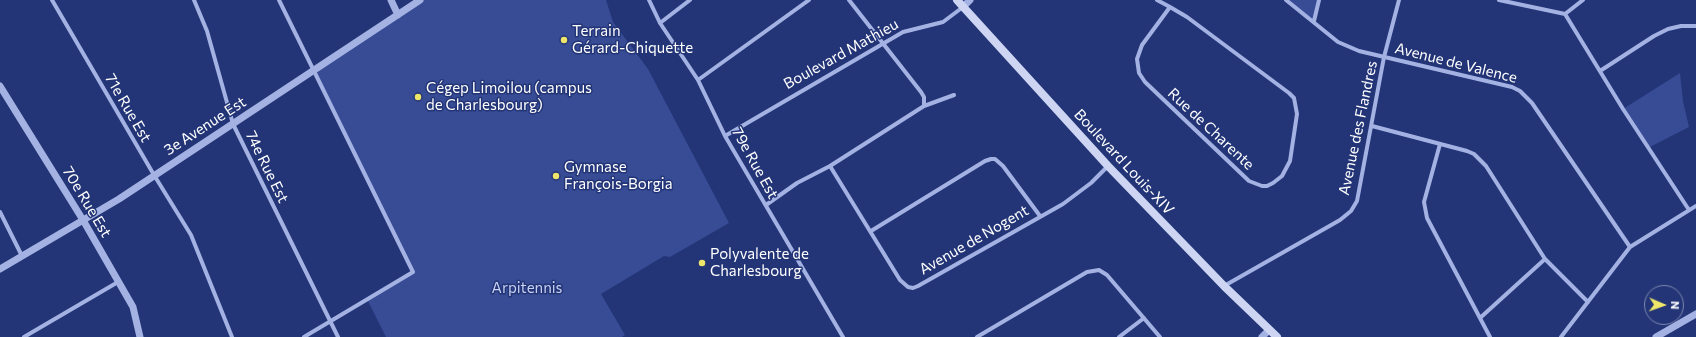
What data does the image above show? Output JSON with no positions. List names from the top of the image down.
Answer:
{
  "streets": {
    "main road": ["Boulevard Louis-XIV"],
    "street": [
      "Boulevard Mathieu",
      "Avenue de Valence",
      "71e Rue Est",
      "3e Avenue Est",
      "Avenue des Flandres",
      "Rue de Charente",
      "79e Rue Est",
      "74e Rue Est",
      "70e Rue Est",
      "Avenue de Nogent"
    ]
  },
  "crossings": [
    ["Boulevard Mathieu", "Boulevard Louis-XIV"],
    ["Boulevard Mathieu", "79e Rue Est"],
    ["Avenue de Valence", "Avenue des Flandres"],
    ["71e Rue Est", "3e Avenue Est"],
    ["3e Avenue Est", "74e Rue Est"],
    ["3e Avenue Est", "70e Rue Est"],
    ["Avenue des Flandres", "Boulevard Louis-XIV"],
    ["Boulevard Louis-XIV", "Avenue de Nogent"]
  ],
  "parks": ["Arpitennis"],
  "places": [
    "Terrain Gérard-Chiquette",
    "Cégep Limoilou (campus de Charlesbourg)",
    "Gymnase François-Borgia",
    "Polyvalente de Charlesbourg"
  ],
  "north": "right"
}
